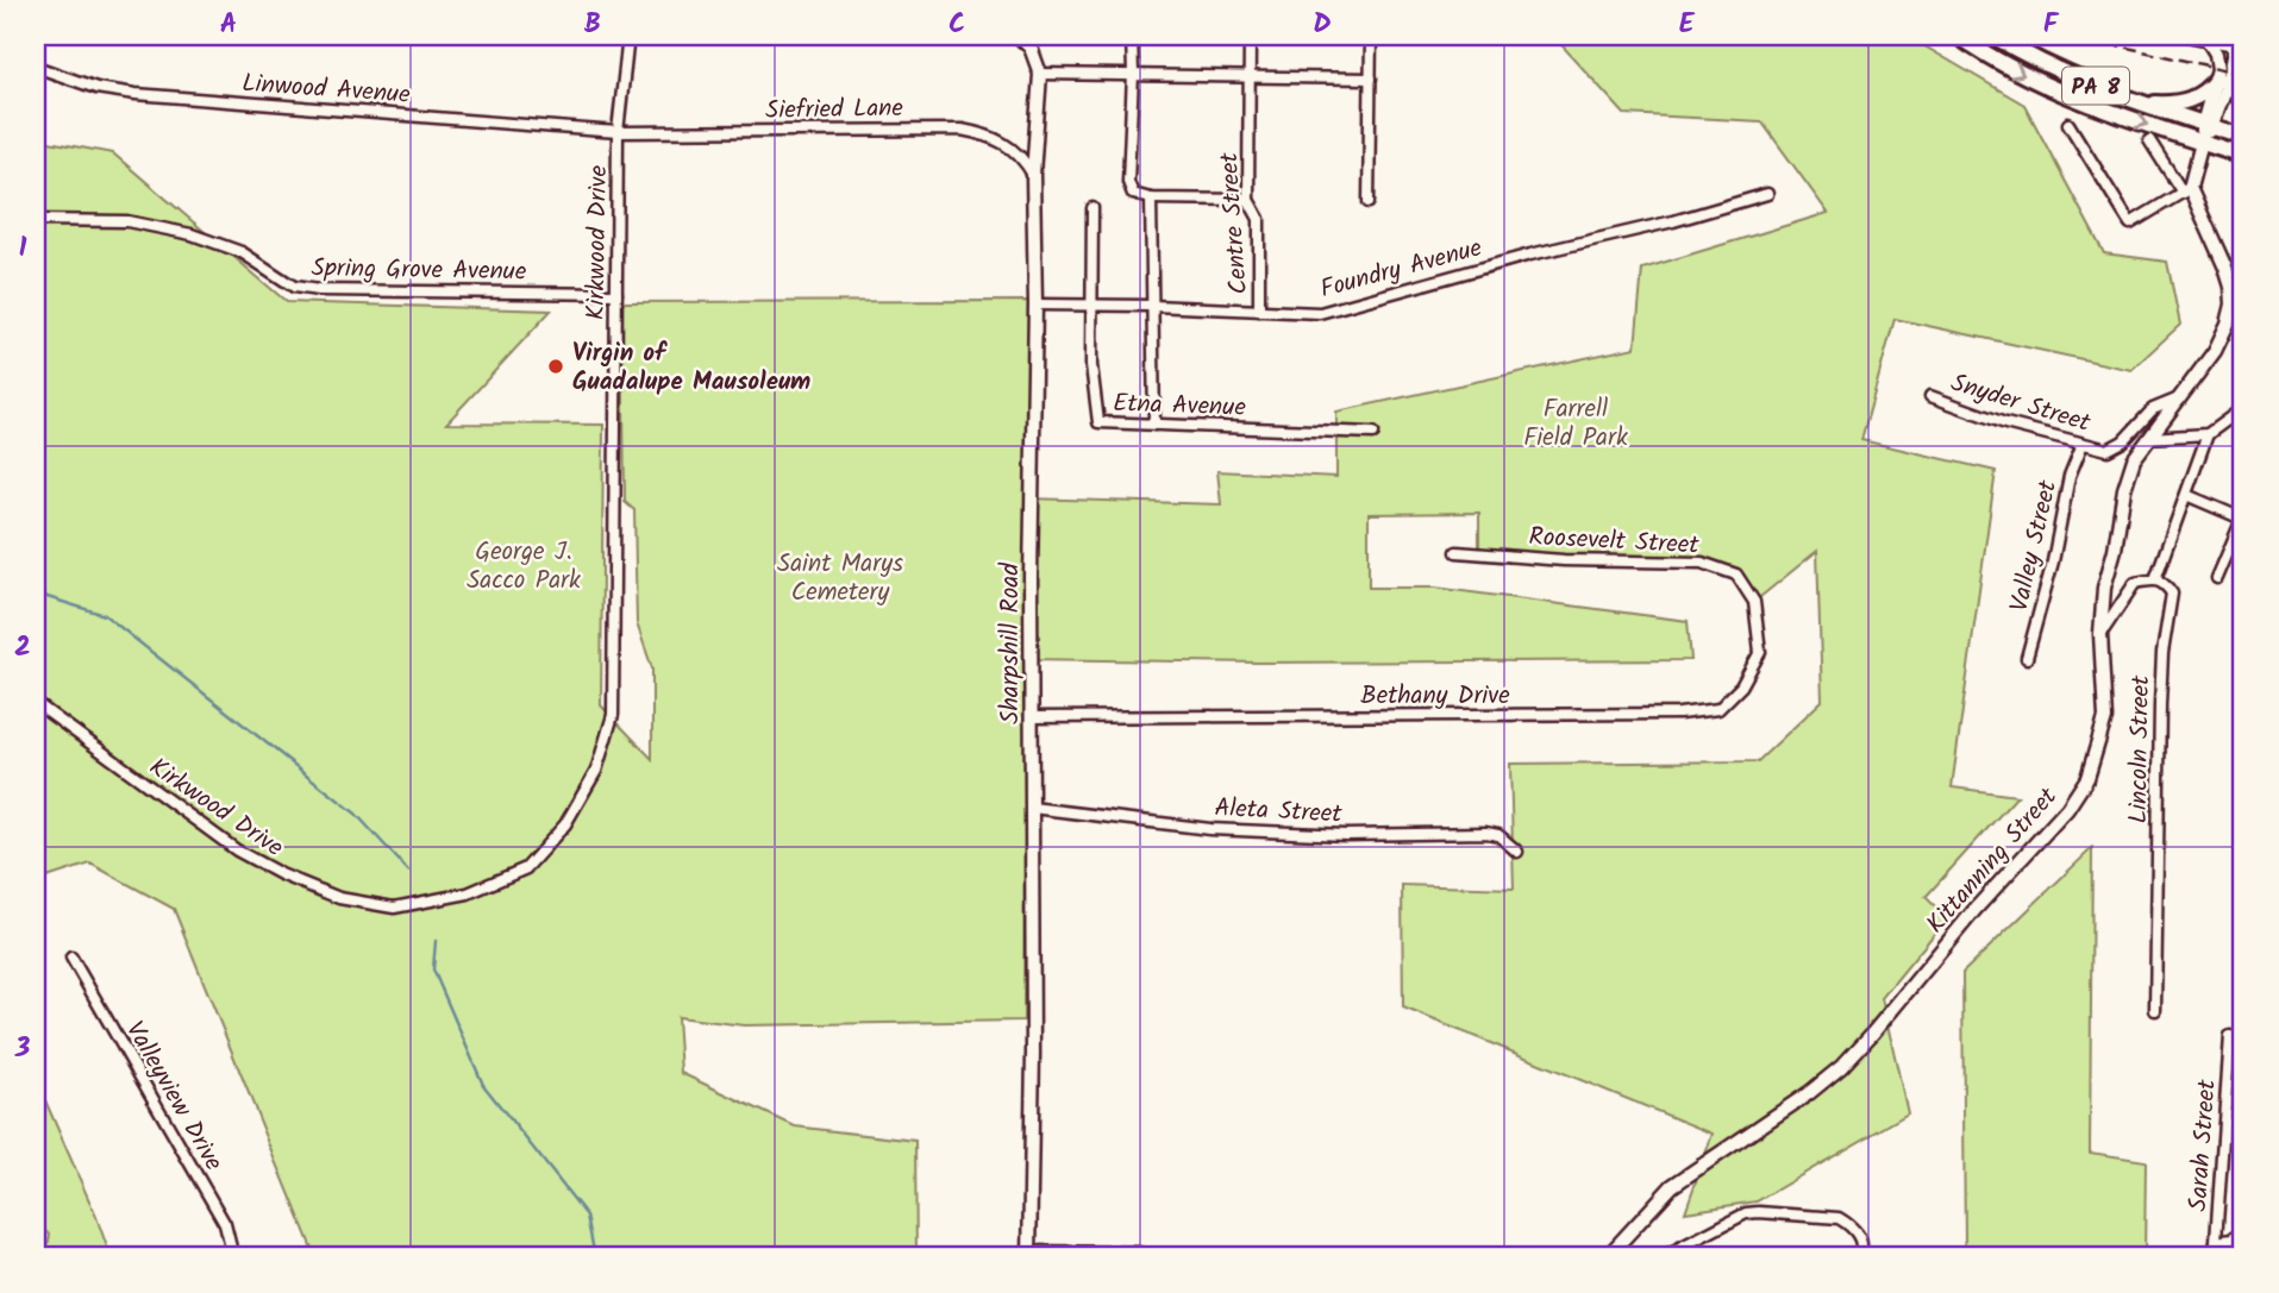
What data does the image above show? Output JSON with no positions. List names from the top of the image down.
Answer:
{
  "streets": {
    "highway": ["PA 8"],
    "street": [
      "Linwood Avenue",
      "Siefried Lane",
      "Centre Street",
      "Kirkwood Drive",
      "Foundry Avenue",
      "Spring Grove Avenue",
      "Snyder Street",
      "Etna Avenue",
      "Roosevelt Street",
      "Valley Street",
      "Sharpshill Road",
      "Bethany Drive",
      "Lincoln Street",
      "Aleta Street",
      "Kittanning Street",
      "Valleyview Drive",
      "Sarah Street"
    ]
  },
  "crossings": [
    ["Linwood Avenue", "Siefried Lane"],
    ["Linwood Avenue", "Kirkwood Drive"],
    ["Siefried Lane", "Kirkwood Drive"],
    ["Siefried Lane", "Sharpshill Road"],
    ["Centre Street", "Foundry Avenue"],
    ["Kirkwood Drive", "Spring Grove Avenue"],
    ["Foundry Avenue", "Etna Avenue"],
    ["Foundry Avenue", "Sharpshill Road"],
    ["Snyder Street", "Valley Street"],
    ["Snyder Street", "Kittanning Street"],
    ["Roosevelt Street", "Bethany Drive"],
    ["Sharpshill Road", "Bethany Drive"],
    ["Sharpshill Road", "Aleta Street"]
  ],
  "parks": ["Farrell Field Park", "George J. Sacco Park", "Saint Marys Cemetery"],
  "places": ["Virgin of Guadalupe Mausoleum"],
  "grid": {
    "columns": [
      "A",
      "B",
      "C",
      "D",
      "E",
      "F"
    ],
    "rows": ["1", "2", "3"]
  }
}
